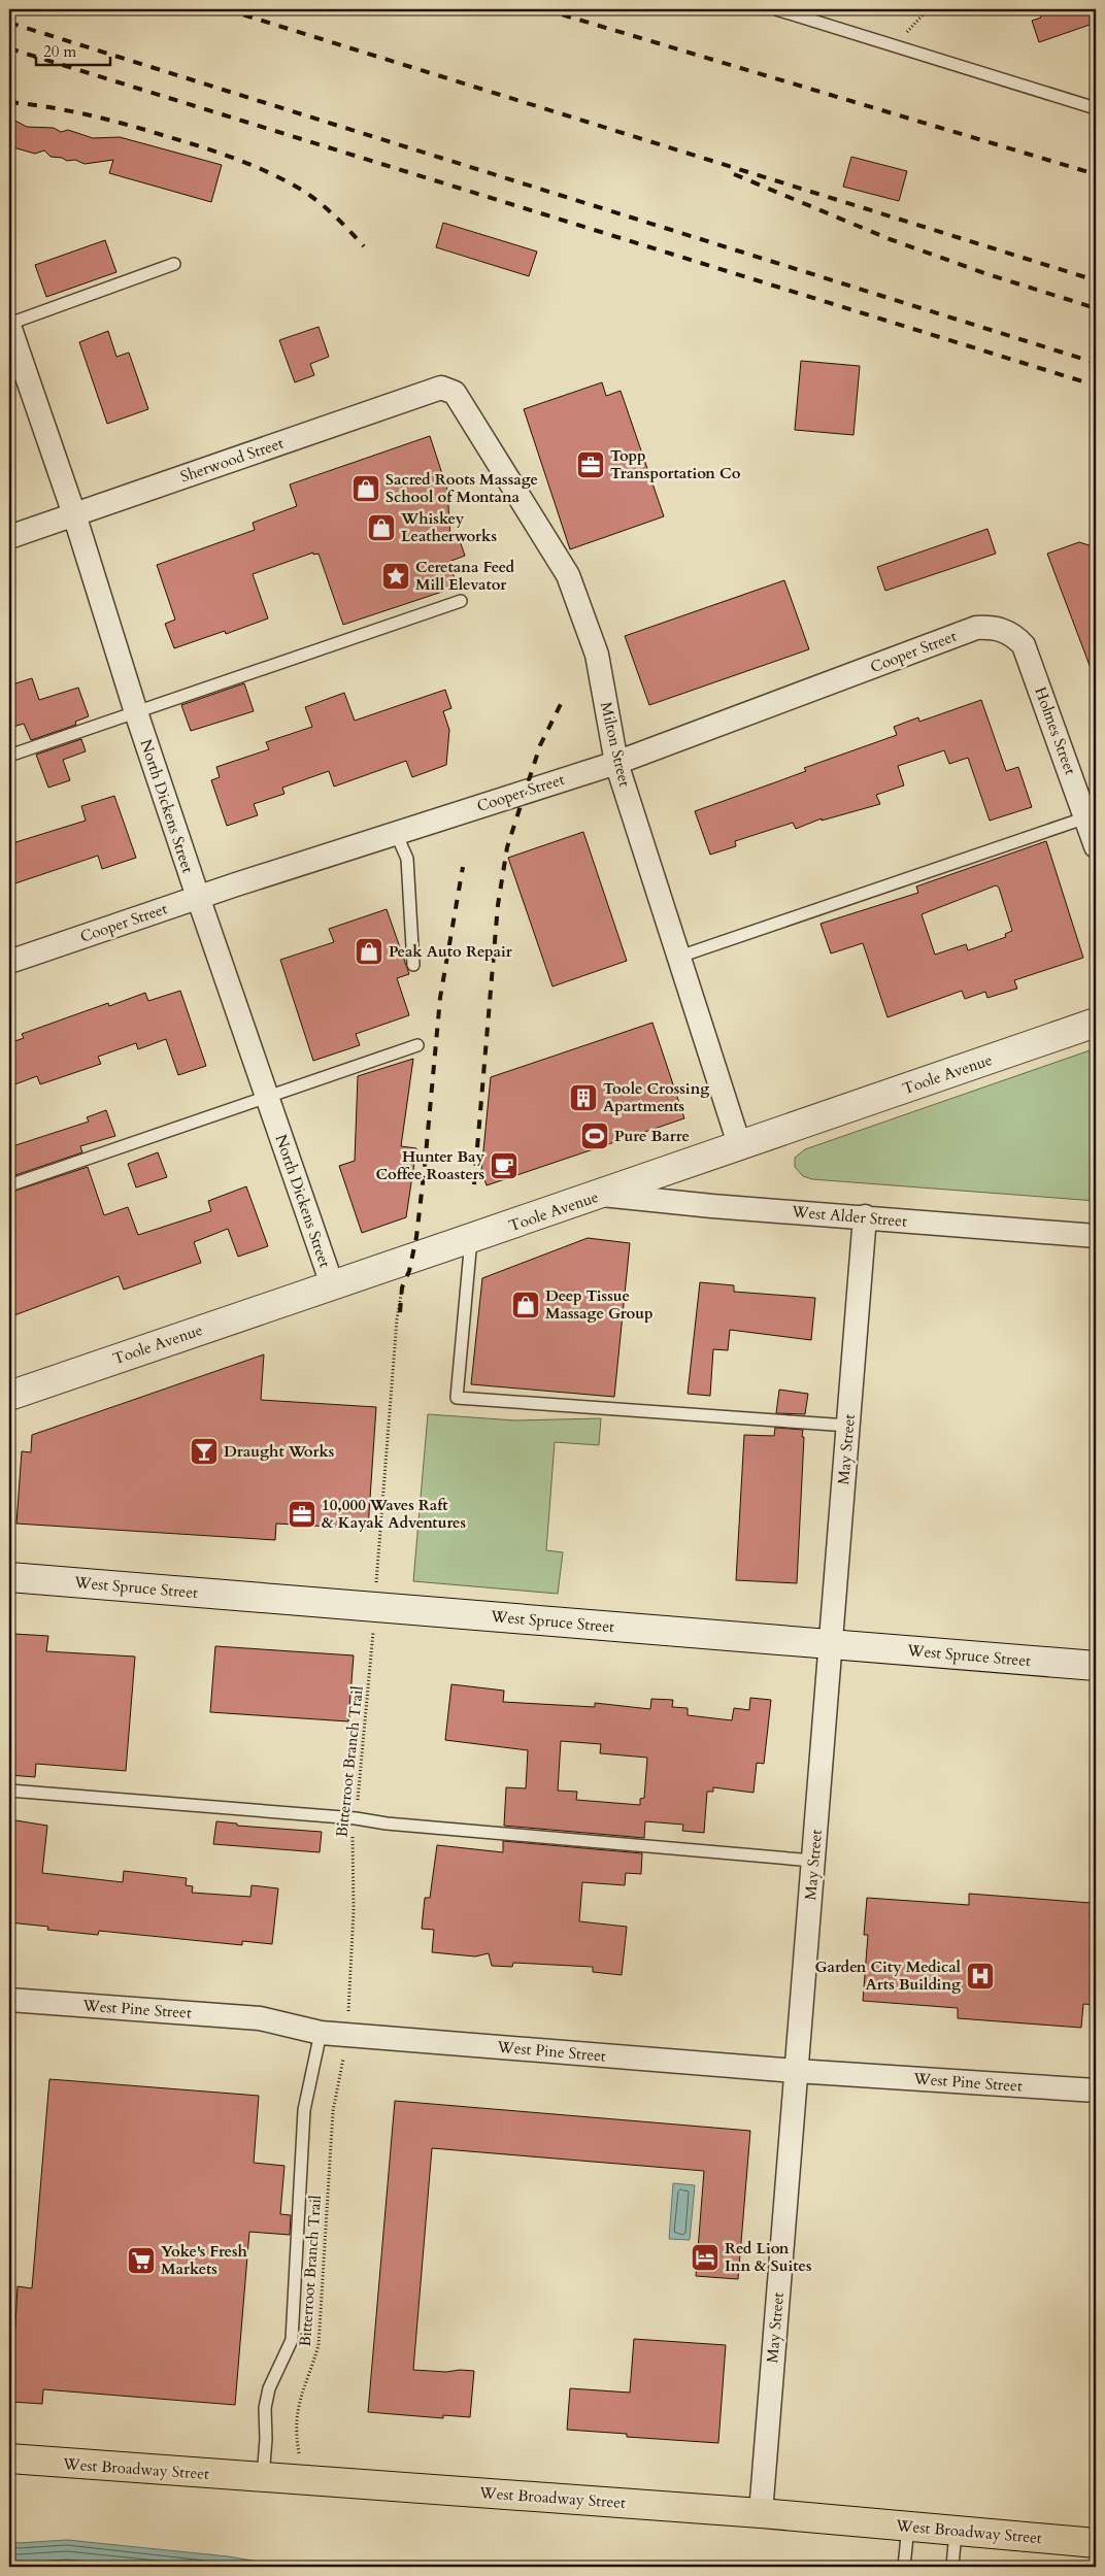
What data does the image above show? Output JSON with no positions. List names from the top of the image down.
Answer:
{
  "streets": {
    "main road": ["West Broadway Street"],
    "street": [
      "Sherwood Street",
      "Cooper Street",
      "Holmes Street",
      "Milton Street",
      "North Dickens Street",
      "Toole Avenue",
      "West Alder Street",
      "May Street",
      "West Spruce Street",
      "West Pine Street"
    ],
    "path": ["Bitterroot Branch Trail"]
  },
  "crossings": [
    ["Sherwood Street", "Milton Street"],
    ["Sherwood Street", "North Dickens Street"],
    ["Cooper Street", "Holmes Street"],
    ["Cooper Street", "Milton Street"],
    ["Cooper Street", "North Dickens Street"],
    ["Milton Street", "Toole Avenue"],
    ["North Dickens Street", "Toole Avenue"],
    ["Toole Avenue", "West Alder Street"],
    ["West Alder Street", "May Street"],
    ["May Street", "West Spruce Street"],
    ["May Street", "West Pine Street"],
    ["May Street", "West Broadway Street"],
    ["Bitterroot Branch Trail", "West Broadway Street"]
  ],
  "places": {
    "office": ["Topp Transportation Co", "10,000 Waves Raft & Kayak Adventures"],
    "shop": [
      "Sacred Roots Massage School of Montana",
      "Whiskey Leatherworks",
      "Peak Auto Repair",
      "Deep Tissue Massage Group"
    ],
    "place": ["Ceretana Feed Mill Elevator"],
    "building": ["Toole Crossing Apartments"],
    "sports": ["Pure Barre"],
    "cafe": ["Hunter Bay Coffee Roasters"],
    "bar": ["Draught Works"],
    "hospital": ["Garden City Medical Arts Building"],
    "hotel": ["Red Lion Inn & Suites"],
    "supermarket": ["Yoke's Fresh Markets"]
  },
  "scale_bar": "20 m"
}
